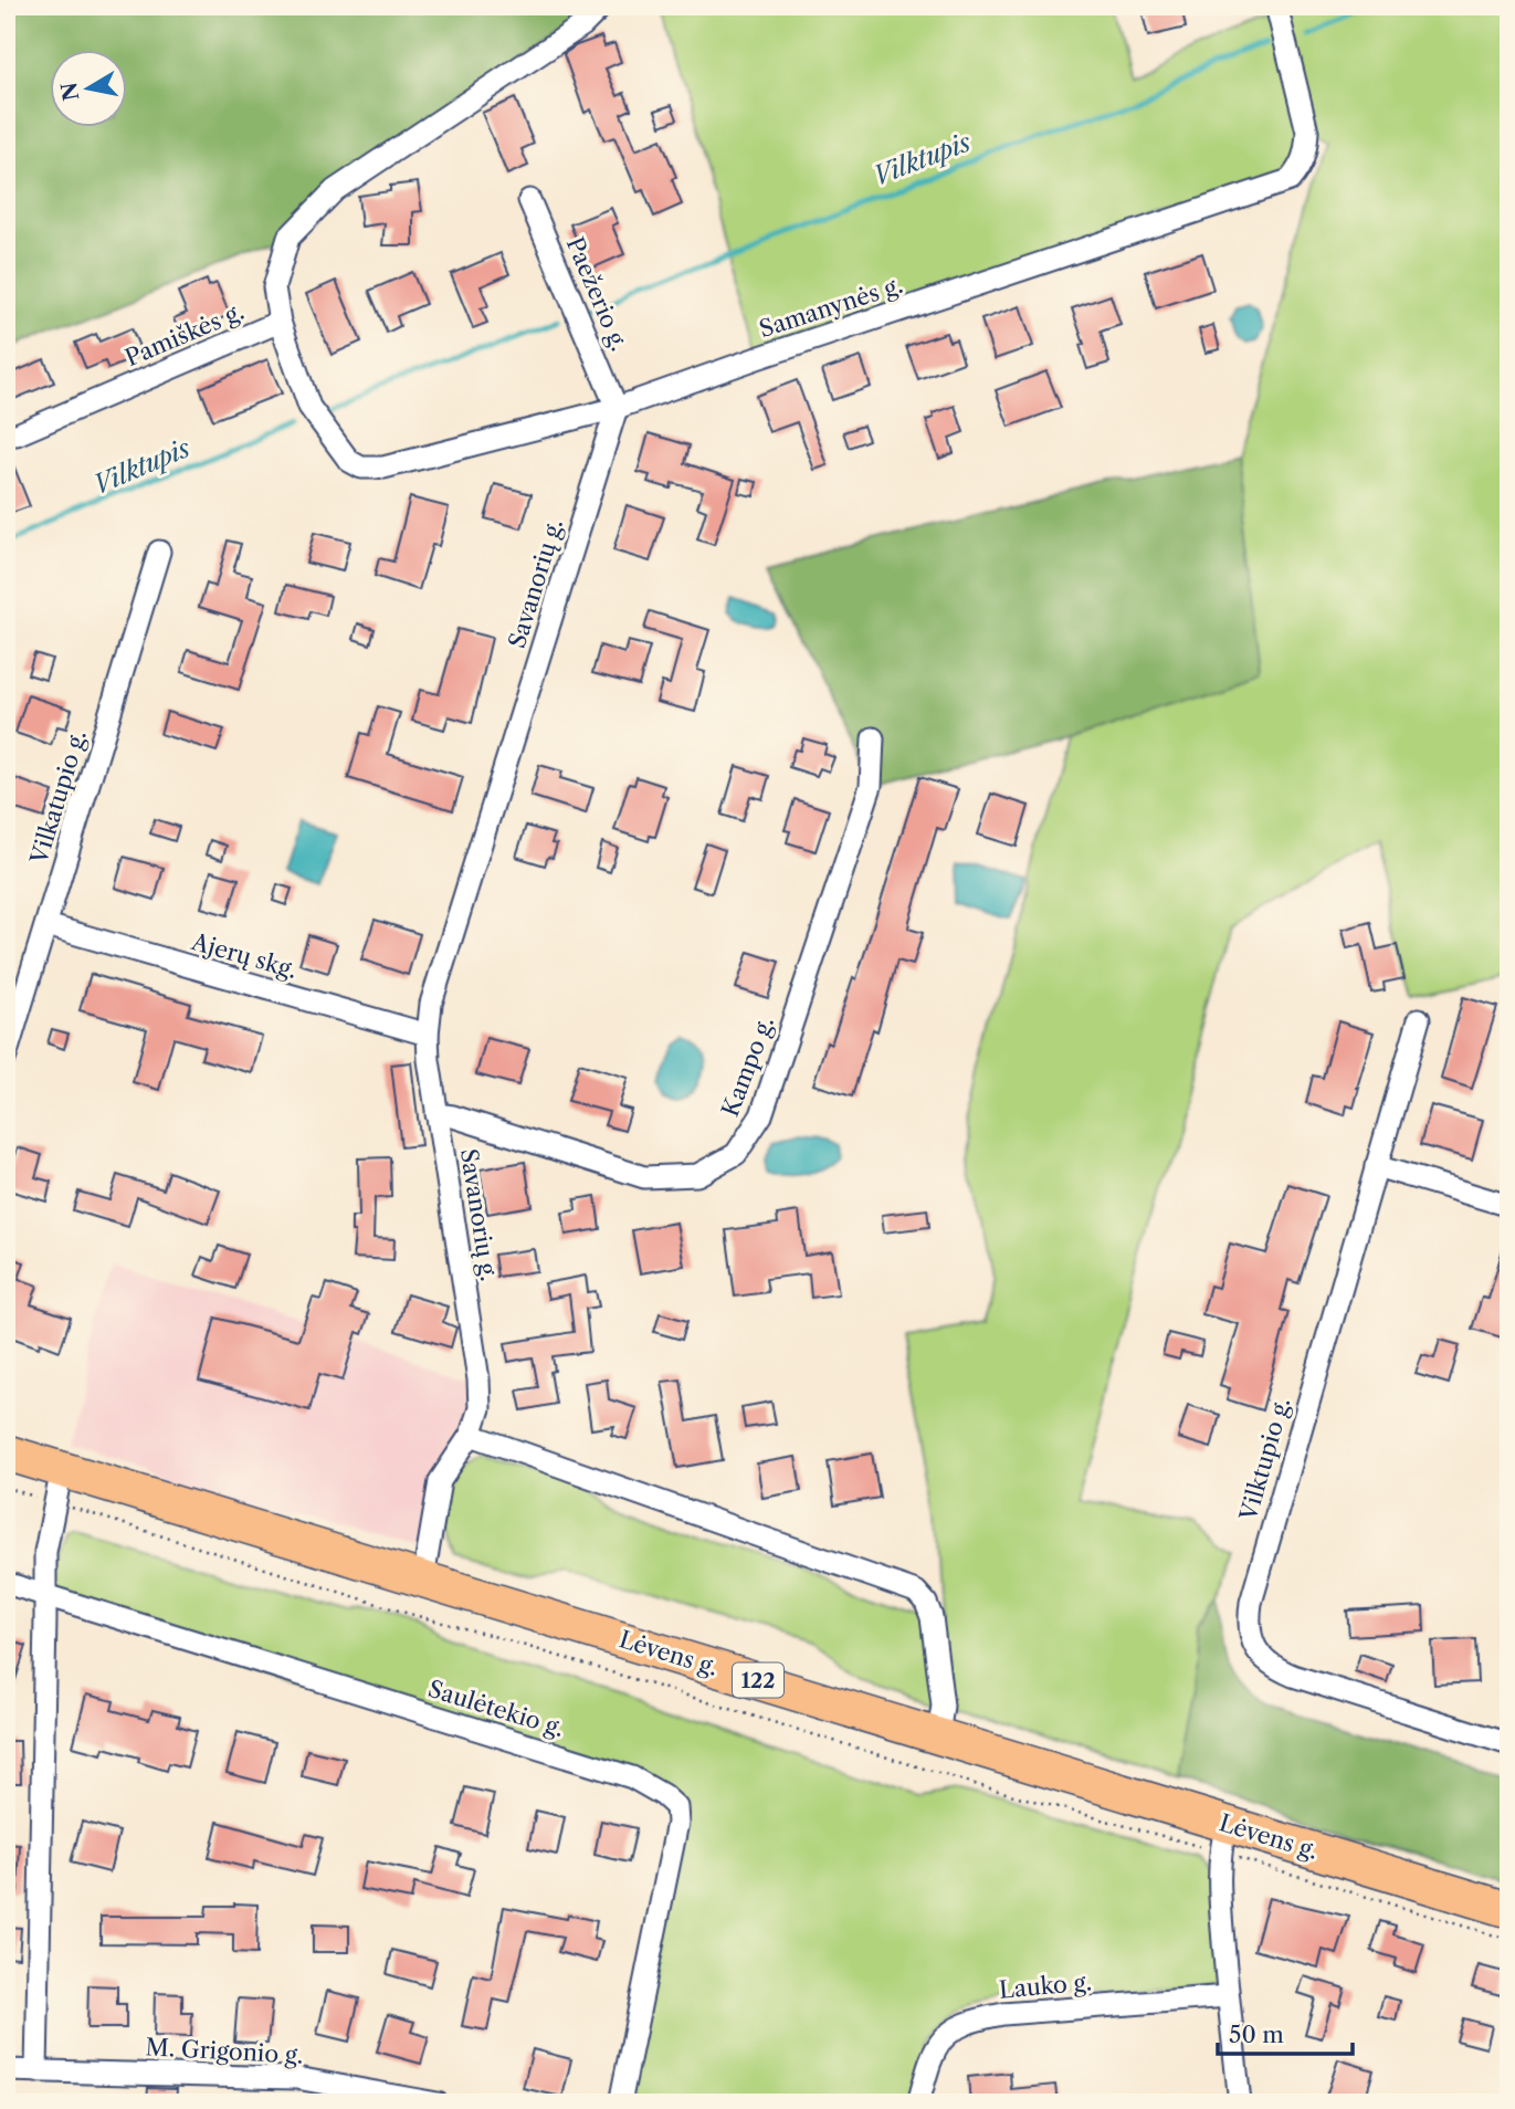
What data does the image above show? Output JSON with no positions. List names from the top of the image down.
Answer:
{
  "streets": {
    "main road": ["Lėvens g.", "122"],
    "street": [
      "Paežerio g.",
      "Samanynės g.",
      "Pamiškės g.",
      "Savanorių g.",
      "Vilkatupio g.",
      "Ajerų skg.",
      "Kampo g.",
      "Vilktupio g.",
      "Saulėtekio g.",
      "Lauko g.",
      "M. Grigonio g."
    ]
  },
  "crossings": [
    ["Paežerio g.", "Samanynės g."],
    ["Paežerio g.", "Savanorių g."],
    ["Samanynės g.", "Pamiškės g."],
    ["Samanynės g.", "Savanorių g."],
    ["Savanorių g.", "Ajerų skg."],
    ["Savanorių g.", "Kampo g."],
    ["Vilkatupio g.", "Ajerų skg."]
  ],
  "water": ["Vilktupis"],
  "scale_bar": "50 m",
  "north": "left"
}
